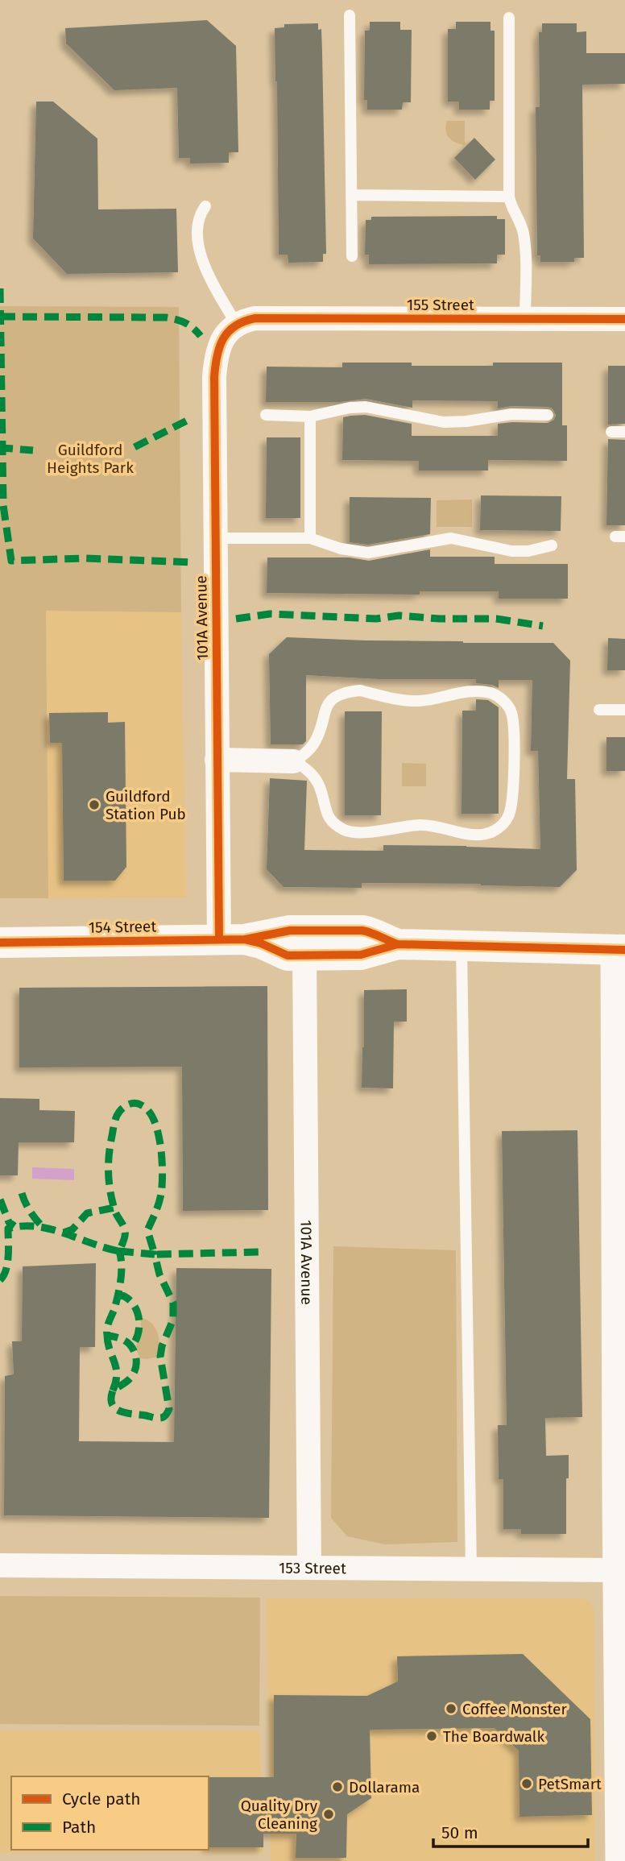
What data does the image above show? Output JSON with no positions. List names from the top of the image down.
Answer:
{
  "streets": {
    "main road": ["154 Street"],
    "street": ["155 Street", "101A Avenue", "153 Street"]
  },
  "crossings": [
    ["155 Street", "101A Avenue"],
    ["101A Avenue", "154 Street"],
    ["101A Avenue", "153 Street"]
  ],
  "parks": ["Guildford Heights Park"],
  "places": [
    "Guildford Station Pub",
    "Coffee Monster",
    "The Boardwalk",
    "PetSmart",
    "Dollarama",
    "Quality Dry Cleaning"
  ],
  "legend": ["Cycle path", "Path"],
  "scale_bar": "50 m"
}
